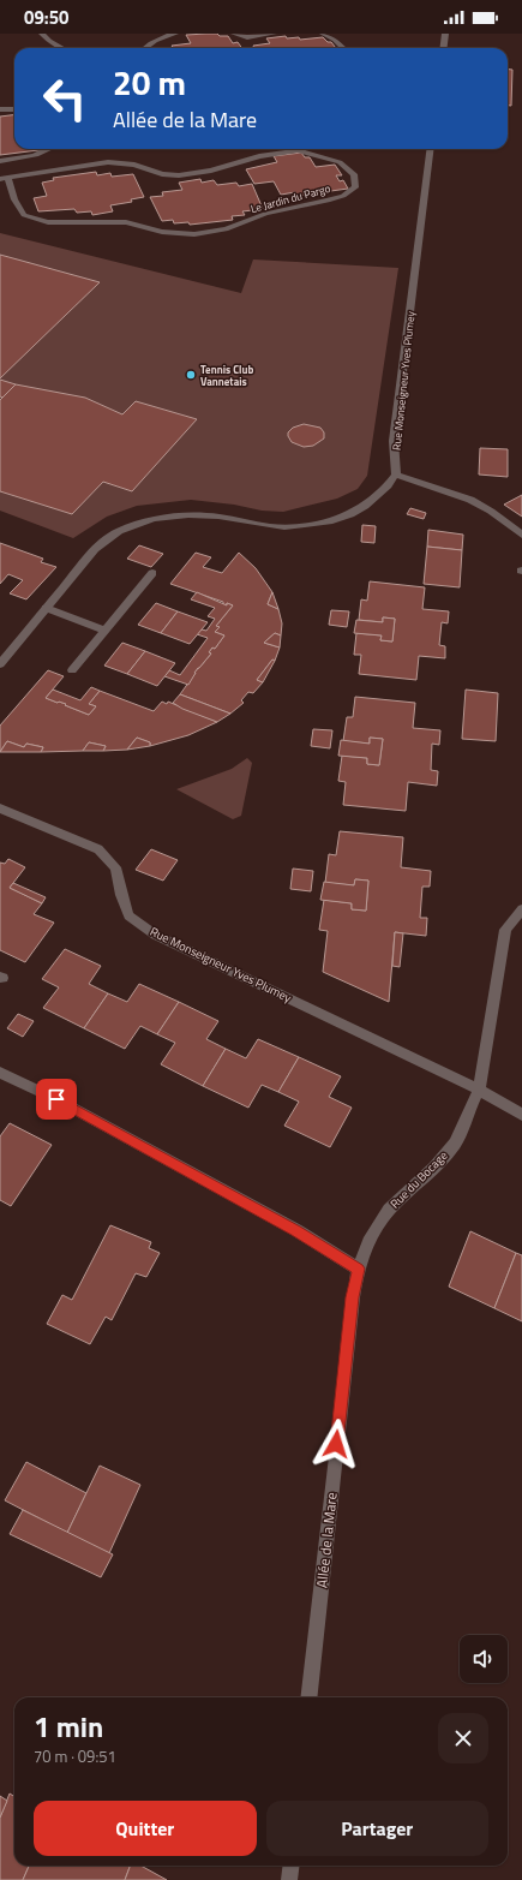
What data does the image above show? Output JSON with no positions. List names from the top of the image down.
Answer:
{
  "streets": {
    "street": [
      "Le Jardin du Pargo",
      "Rue Monseigneur Yves Plumey",
      "Rue du Bocage",
      "Allée de la Mare"
    ]
  },
  "crossings": [
    ["Rue Monseigneur Yves Plumey", "Rue du Bocage"],
    ["Rue du Bocage", "Allée de la Mare"]
  ],
  "places": ["Tennis Club Vannetais"],
  "page": {
    "status": "09:50",
    "turn": ["20 m", "Allée de la Mare"],
    "heading": ["1 min", "70 m · 09:51"],
    "buttons": ["Quitter", "Partager"]
  }
}
